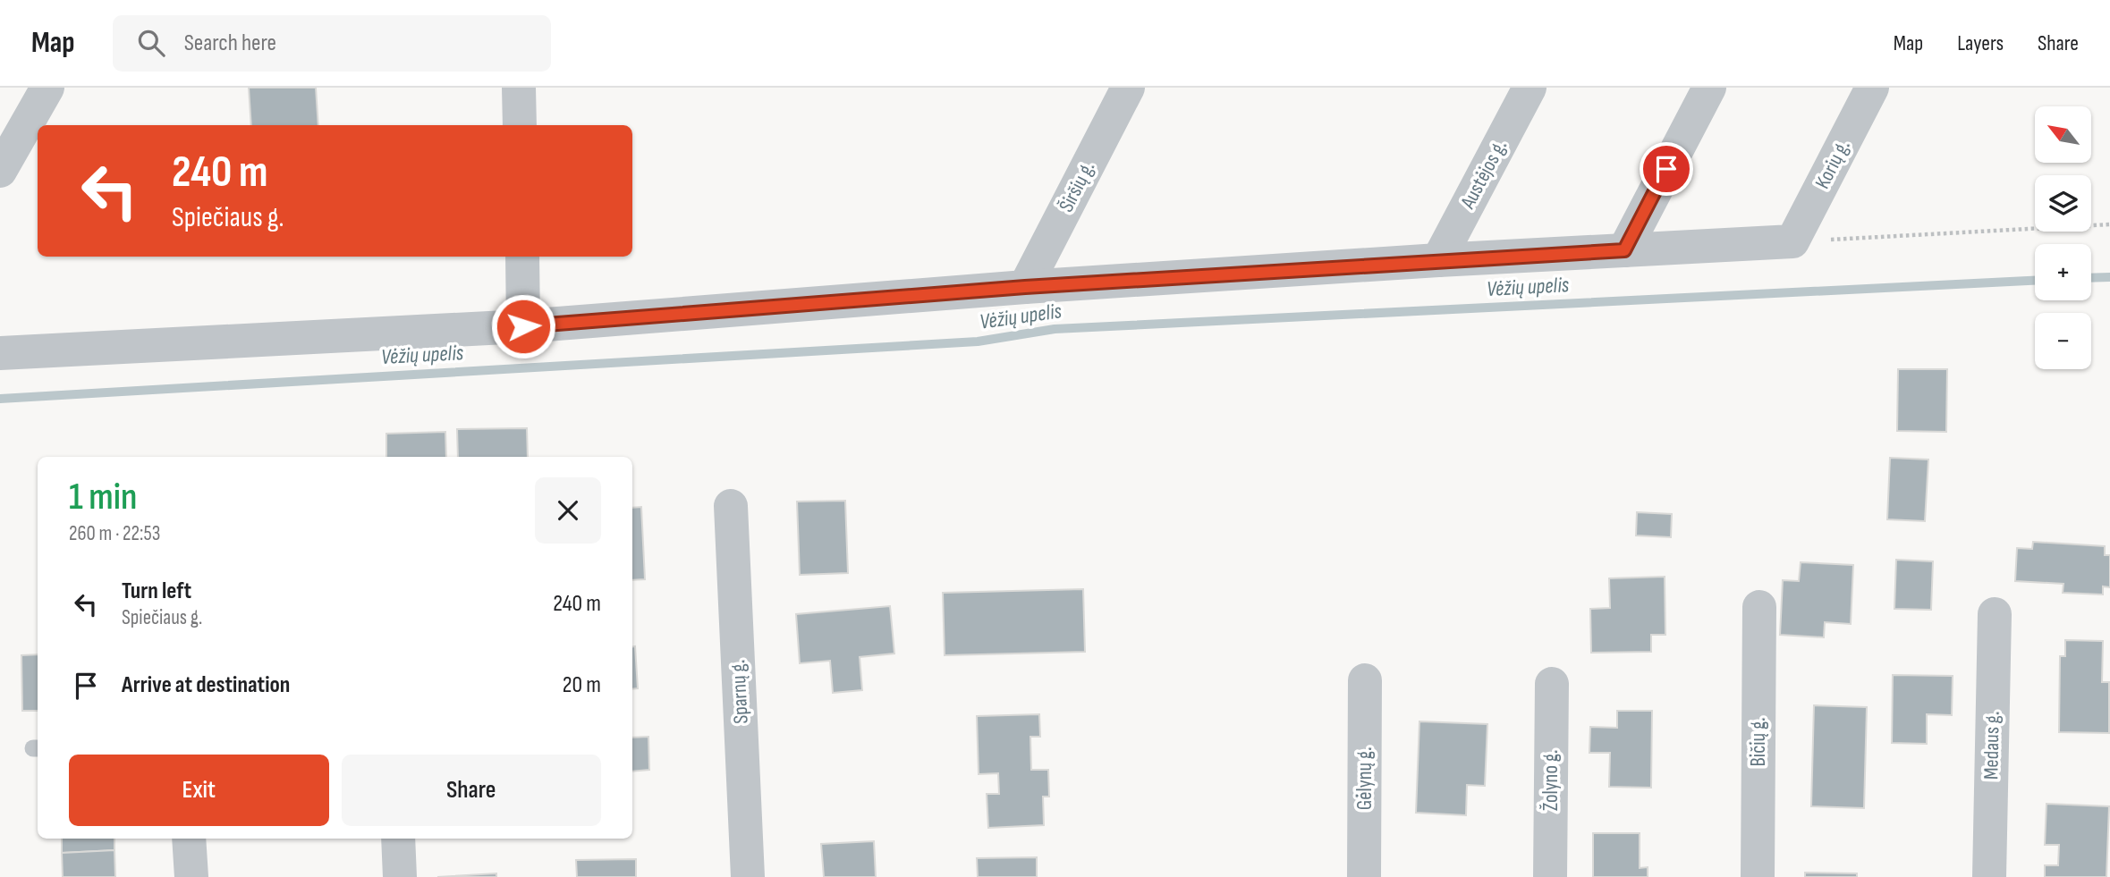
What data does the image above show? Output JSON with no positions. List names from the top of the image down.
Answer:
{
  "streets": {
    "street": [
      "Korių g.",
      "Austėjos g.",
      "Širšių g.",
      "Sparnų g.",
      "Bičių g.",
      "Medaus g.",
      "Gėlynų g.",
      "Žolyno g."
    ]
  },
  "water": ["Vėžių upelis"],
  "north": "top left",
  "page": {
    "header": "Map",
    "search": "Search here",
    "nav": ["Map", "Layers", "Share"],
    "map_buttons": ["+", "−"],
    "turn": ["240 m", "Spiečiaus g."],
    "heading": ["1 min", "260 m · 22:53"],
    "list": [
      {
        "name": "Turn left",
        "note": "Spiečiaus g.",
        "value": "240 m"
      },
      {
        "name": "Arrive at destination",
        "value": "20 m"
      }
    ],
    "buttons": ["Exit", "Share"]
  }
}
